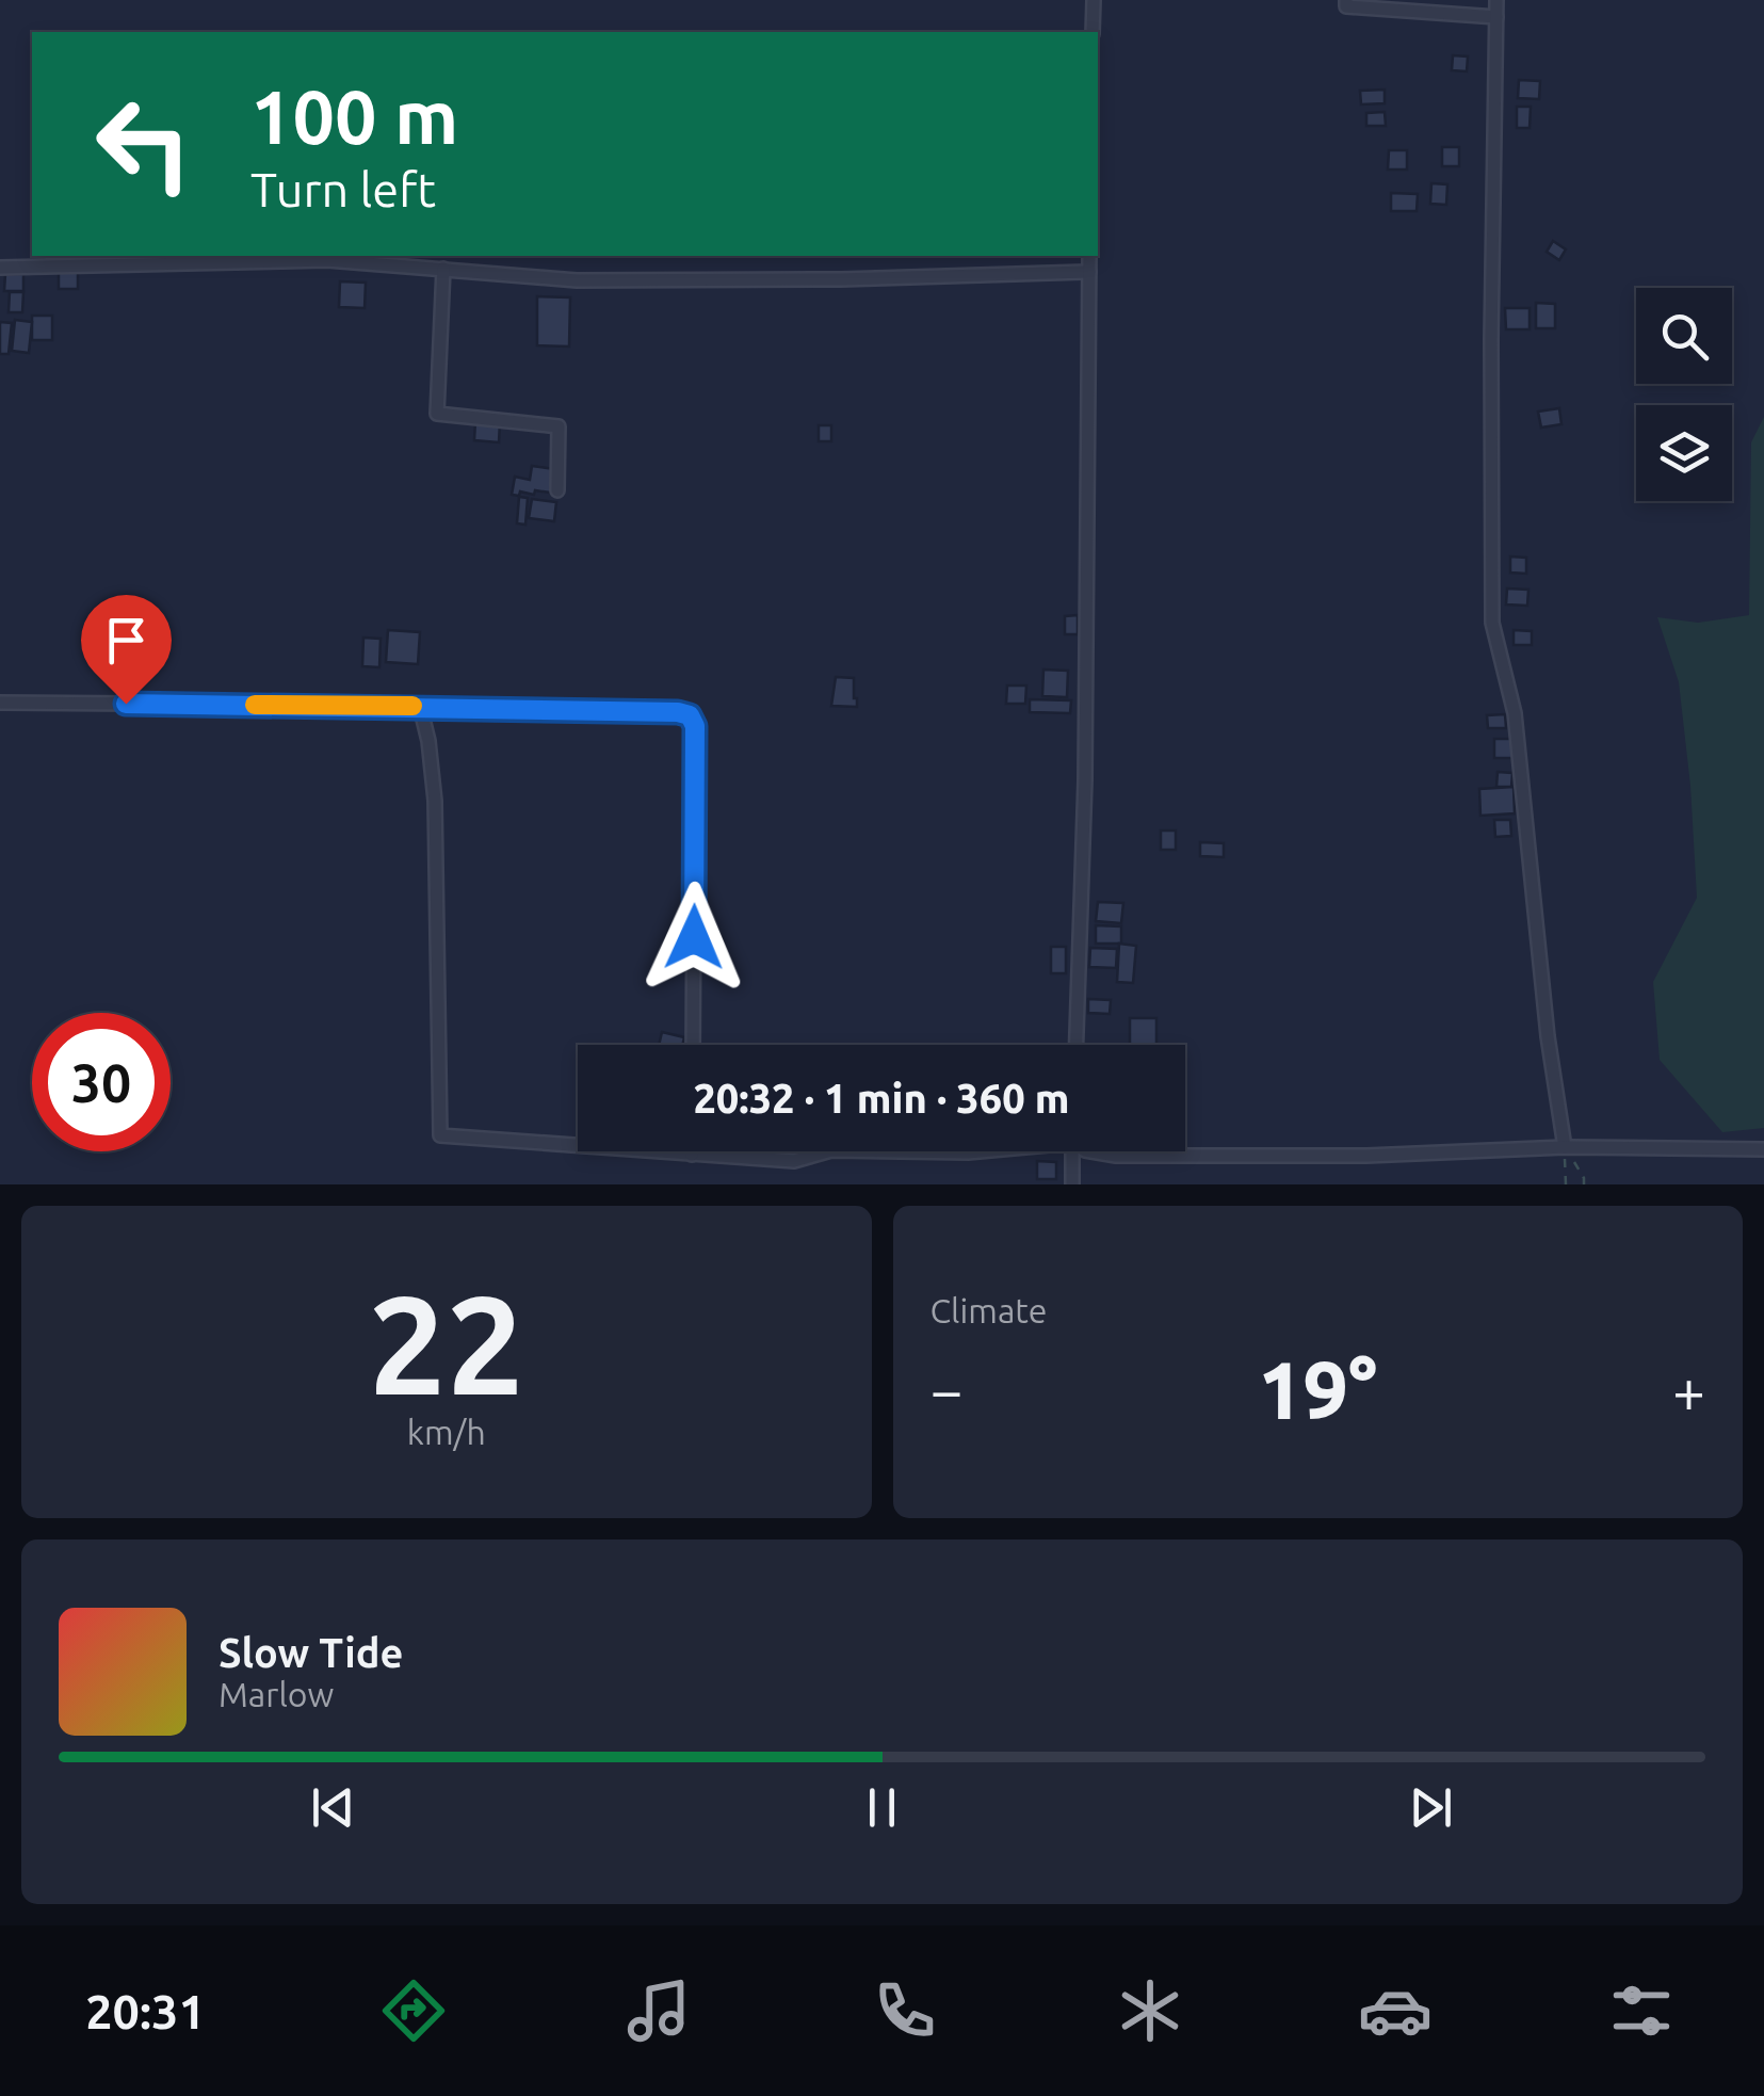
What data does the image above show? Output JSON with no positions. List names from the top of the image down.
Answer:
{
  "page": {
    "turn": ["100 m", "Turn left"],
    "limit": "30",
    "trip": "20:32 · 1 min · 360 m",
    "tile": [
      ["22", "km/h"],
      "Climate"
    ],
    "heat": ["−", "19°", "+"],
    "song": ["Slow Tide", "Marlow"],
    "tabs": "20:31"
  }
}
